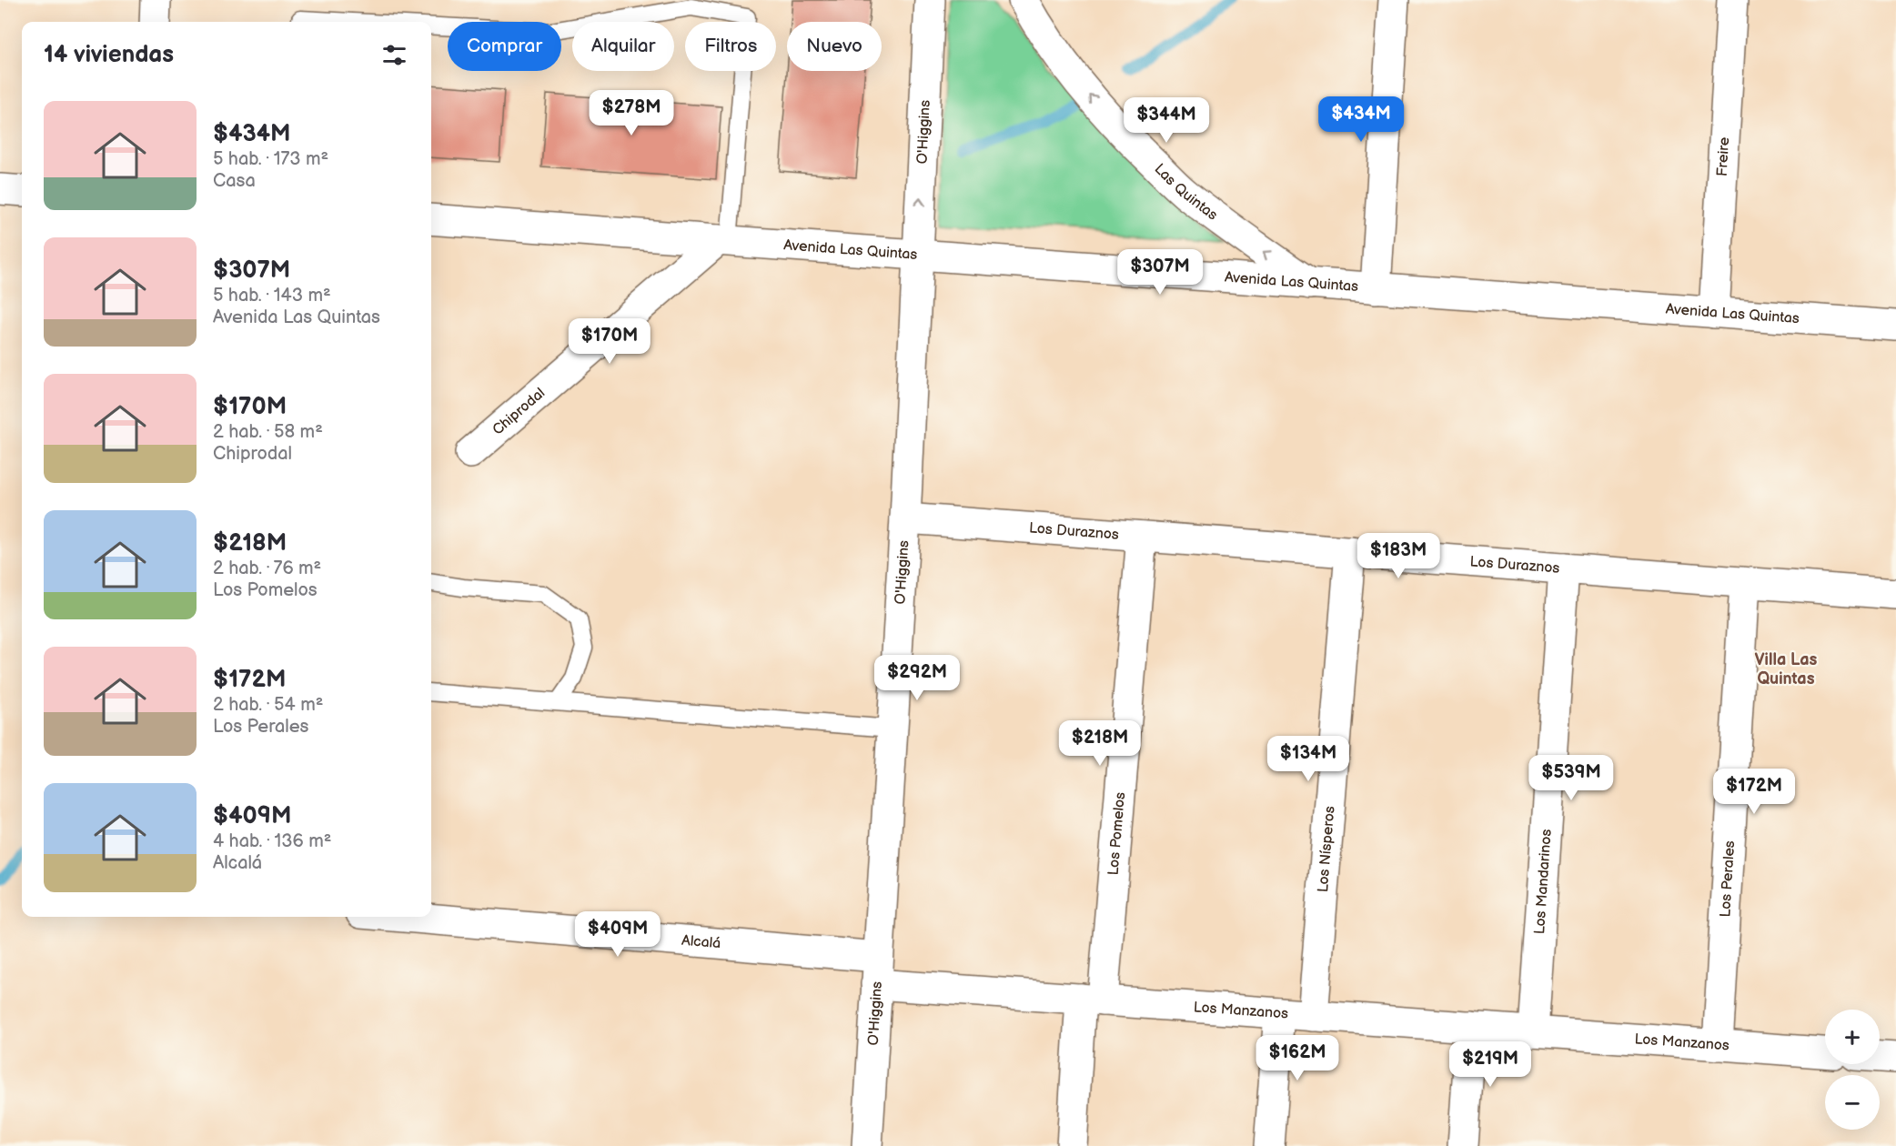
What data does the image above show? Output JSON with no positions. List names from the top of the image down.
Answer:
{
  "streets": {
    "street": [
      "O'Higgins",
      "Freire",
      "Las Quintas",
      "Avenida Las Quintas",
      "Chiprodal",
      "Los Duraznos",
      "Los Pomelos",
      "Los Nísperos",
      "Los Perales",
      "Los Mandarinos",
      "Alcalá",
      "Los Manzanos"
    ]
  },
  "crossings": [
    ["O'Higgins", "Avenida Las Quintas"],
    ["O'Higgins", "Los Duraznos"],
    ["O'Higgins", "Alcalá"],
    ["O'Higgins", "Los Manzanos"],
    ["Freire", "Avenida Las Quintas"],
    ["Las Quintas", "Avenida Las Quintas"],
    ["Avenida Las Quintas", "Chiprodal"],
    ["Los Duraznos", "Los Pomelos"],
    ["Los Duraznos", "Los Nísperos"],
    ["Los Duraznos", "Los Perales"],
    ["Los Duraznos", "Los Mandarinos"],
    ["Los Pomelos", "Los Manzanos"],
    ["Los Nísperos", "Los Manzanos"],
    ["Los Perales", "Los Manzanos"],
    ["Los Mandarinos", "Los Manzanos"],
    ["Alcalá", "Los Manzanos"]
  ],
  "one_way": ["Las Quintas"],
  "districts": ["Villa Las Quintas"],
  "page": {
    "chip": [
      "Comprar",
      "Alquilar",
      "Filtros",
      "Nuevo"
    ],
    "heading": "14 viviendas",
    "list": [
      {
        "name": "$434M",
        "note": "5 hab. · 173 m² · Casa"
      },
      {
        "name": "$307M",
        "note": "5 hab. · 143 m² · Avenida Las Quintas"
      },
      {
        "name": "$170M",
        "note": "2 hab. · 58 m² · Chiprodal"
      },
      {
        "name": "$218M",
        "note": "2 hab. · 76 m² · Los Pomelos"
      },
      {
        "name": "$172M",
        "note": "2 hab. · 54 m² · Los Perales"
      },
      {
        "name": "$409M",
        "note": "4 hab. · 136 m² · Alcalá"
      }
    ],
    "price": [
      "$278M",
      "$434M",
      "$344M",
      "$307M",
      "$170M",
      "$183M",
      "$292M",
      "$218M",
      "$134M",
      "$539M",
      "$172M",
      "$409M",
      "$162M",
      "$219M"
    ],
    "map_buttons": ["+", "−"]
  }
}
